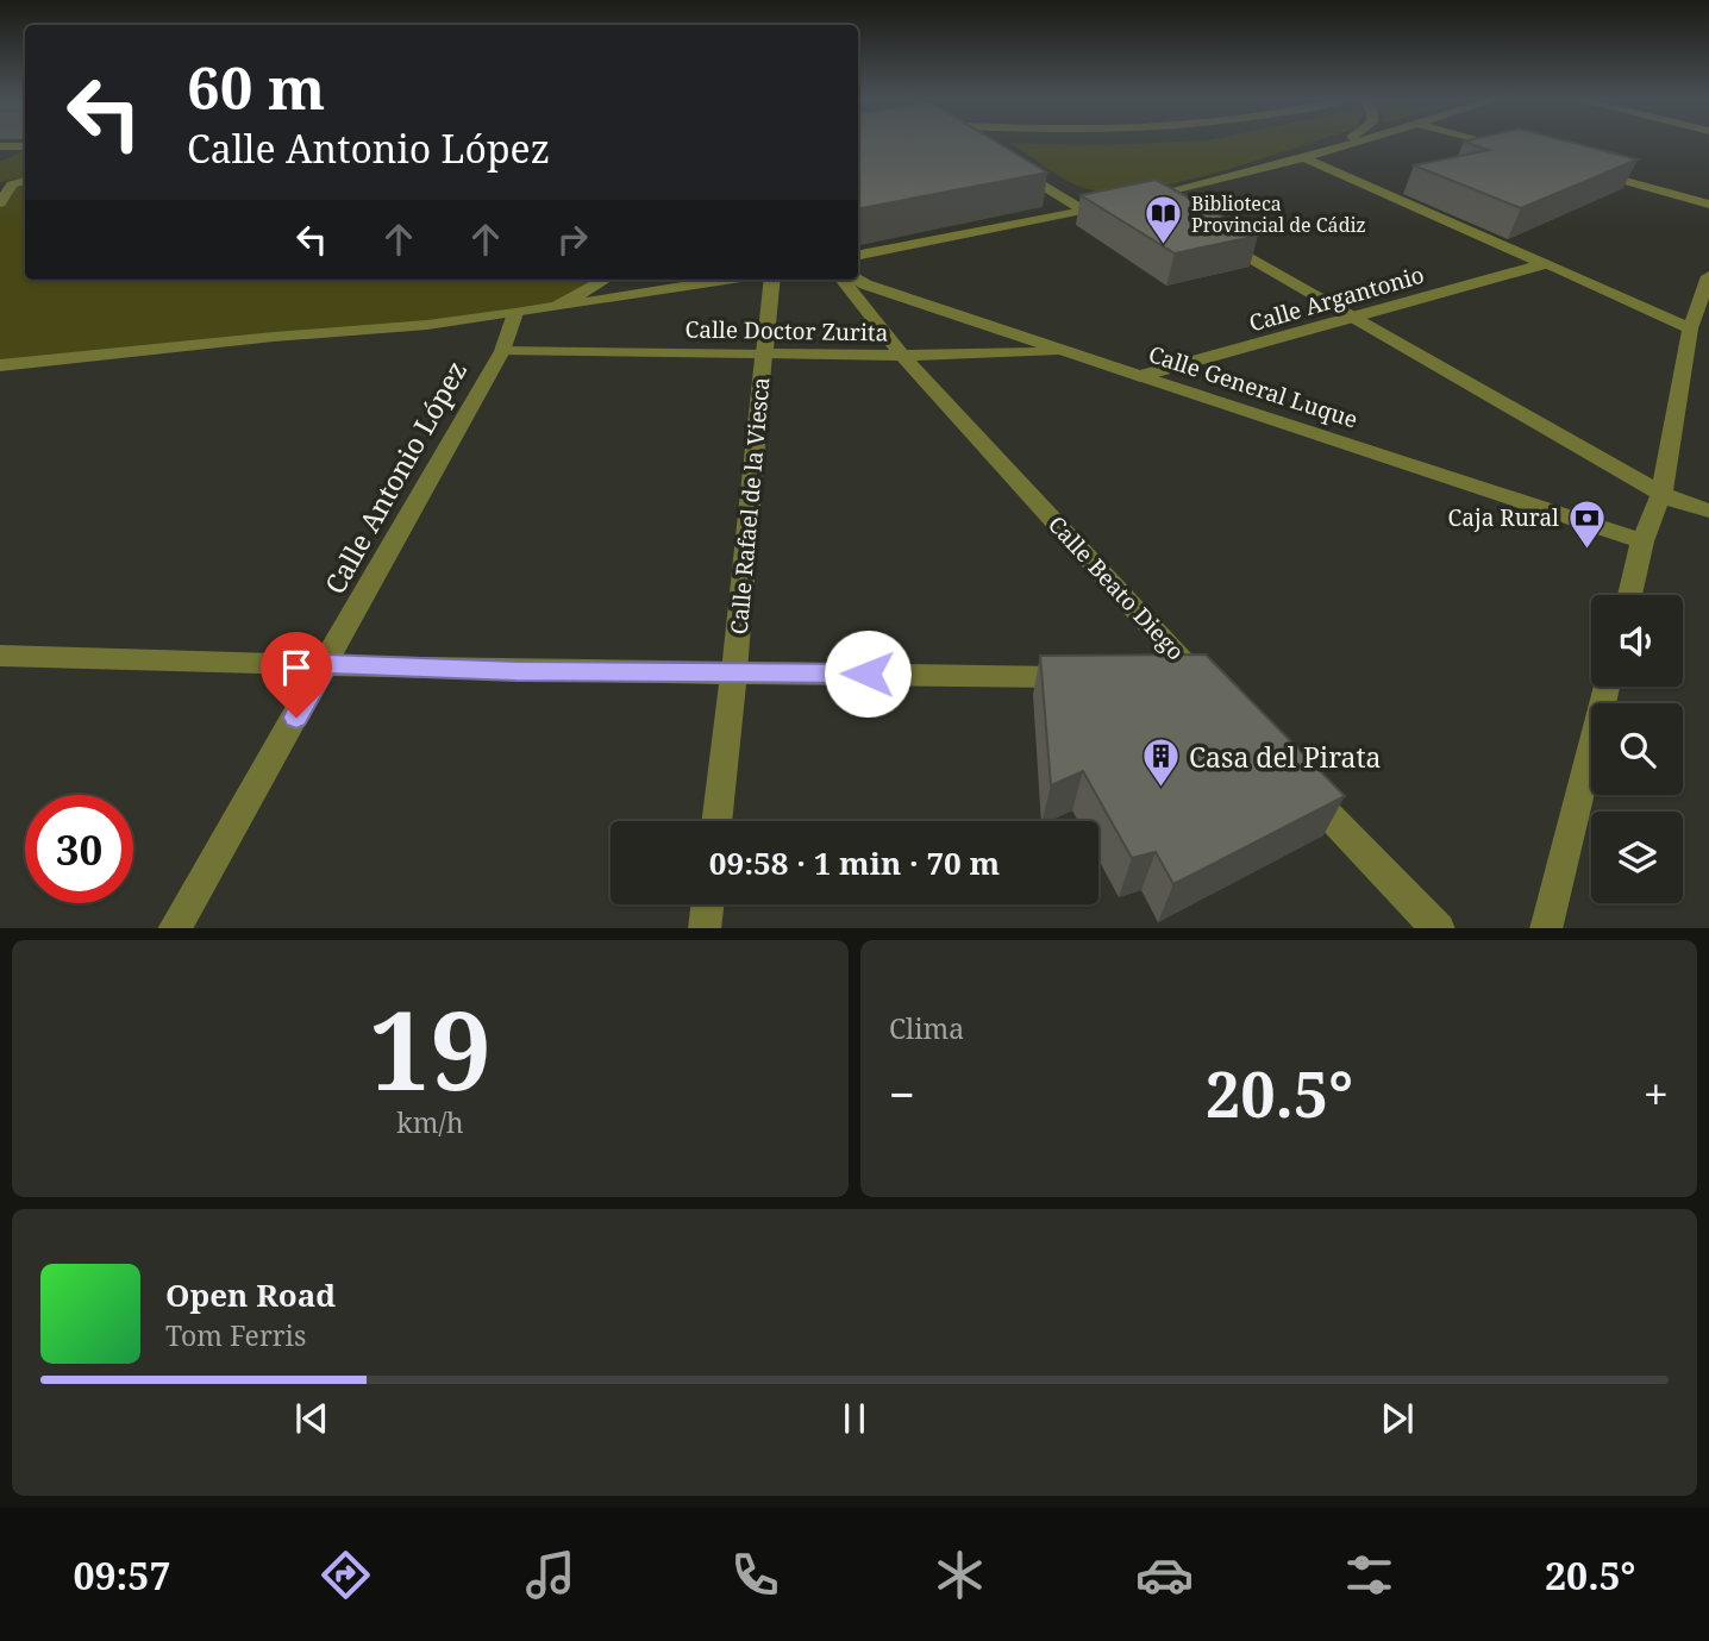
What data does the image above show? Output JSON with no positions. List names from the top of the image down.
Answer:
{
  "streets": {
    "street": [
      "Calle Argantonio",
      "Calle Doctor Zurita",
      "Calle General Luque",
      "Calle Antonio López",
      "Calle Rafael de la Viesca",
      "Calle Beato Diego"
    ]
  },
  "crossings": [
    ["Calle Argantonio", "Calle General Luque"],
    ["Calle Doctor Zurita", "Calle General Luque"],
    ["Calle Doctor Zurita", "Calle Antonio López"],
    ["Calle Doctor Zurita", "Calle Rafael de la Viesca"],
    ["Calle Doctor Zurita", "Calle Beato Diego"]
  ],
  "places": {
    "library": ["Biblioteca Provincial de Cádiz"],
    "bank": ["Caja Rural"],
    "building": ["Casa del Pirata"]
  },
  "page": {
    "turn": ["60 m", "Calle Antonio López"],
    "limit": "30",
    "trip": "09:58 · 1 min · 70 m",
    "tile": [
      ["19", "km/h"],
      "Clima"
    ],
    "heat": ["−", "20.5°", "+"],
    "song": ["Open Road", "Tom Ferris"],
    "tabs": ["09:57", "20.5°"]
  }
}
